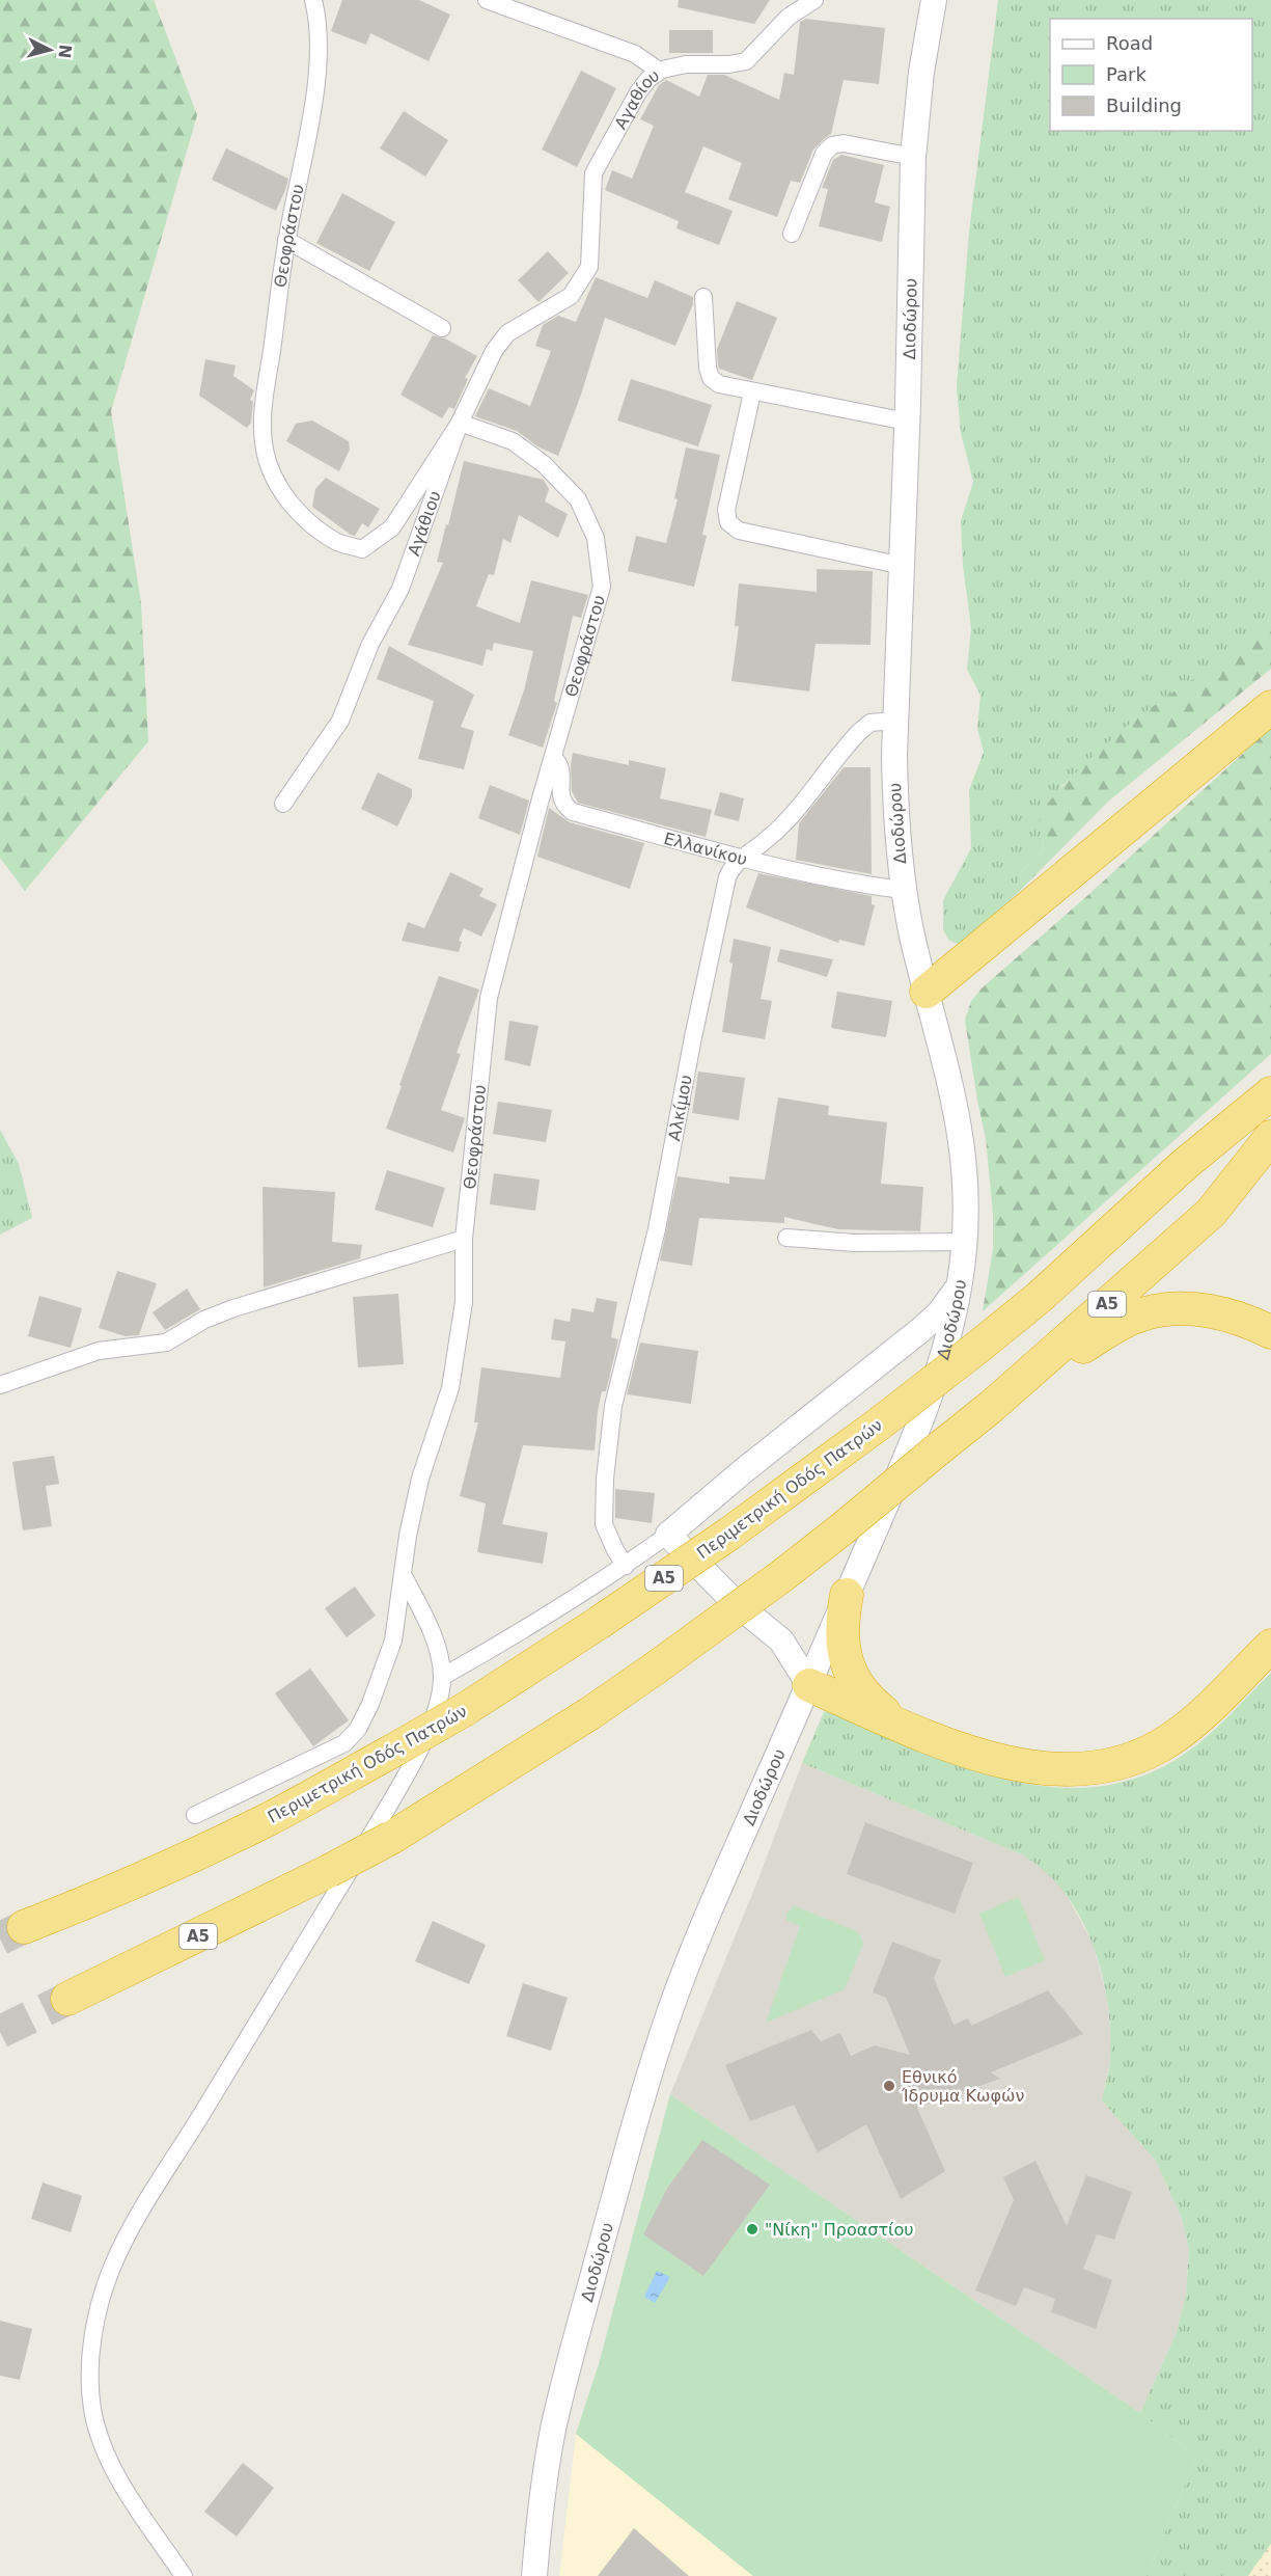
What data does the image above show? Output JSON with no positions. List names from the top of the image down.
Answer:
{
  "streets": {
    "highway": ["Α5", "Περιμετρική Οδός Πατρών"],
    "street": [
      "Αγαθίου",
      "Θεοφράστου",
      "Διοδώρου",
      "Αγάθιου",
      "Ελλανίκου",
      "Αλκίμου"
    ]
  },
  "crossings": [
    ["Αγαθίου", "Αγάθιου"],
    ["Θεοφράστου", "Αγάθιου"],
    ["Θεοφράστου", "Ελλανίκου"],
    ["Διοδώρου", "Ελλανίκου"],
    ["Διοδώρου", "Αλκίμου"],
    ["Ελλανίκου", "Αλκίμου"]
  ],
  "places": ["Εθνικό Ίδρυμα Κωφών", "\"Νίκη\" Προαστίου"],
  "legend": ["Road", "Park", "Building"],
  "north": "right"
}
